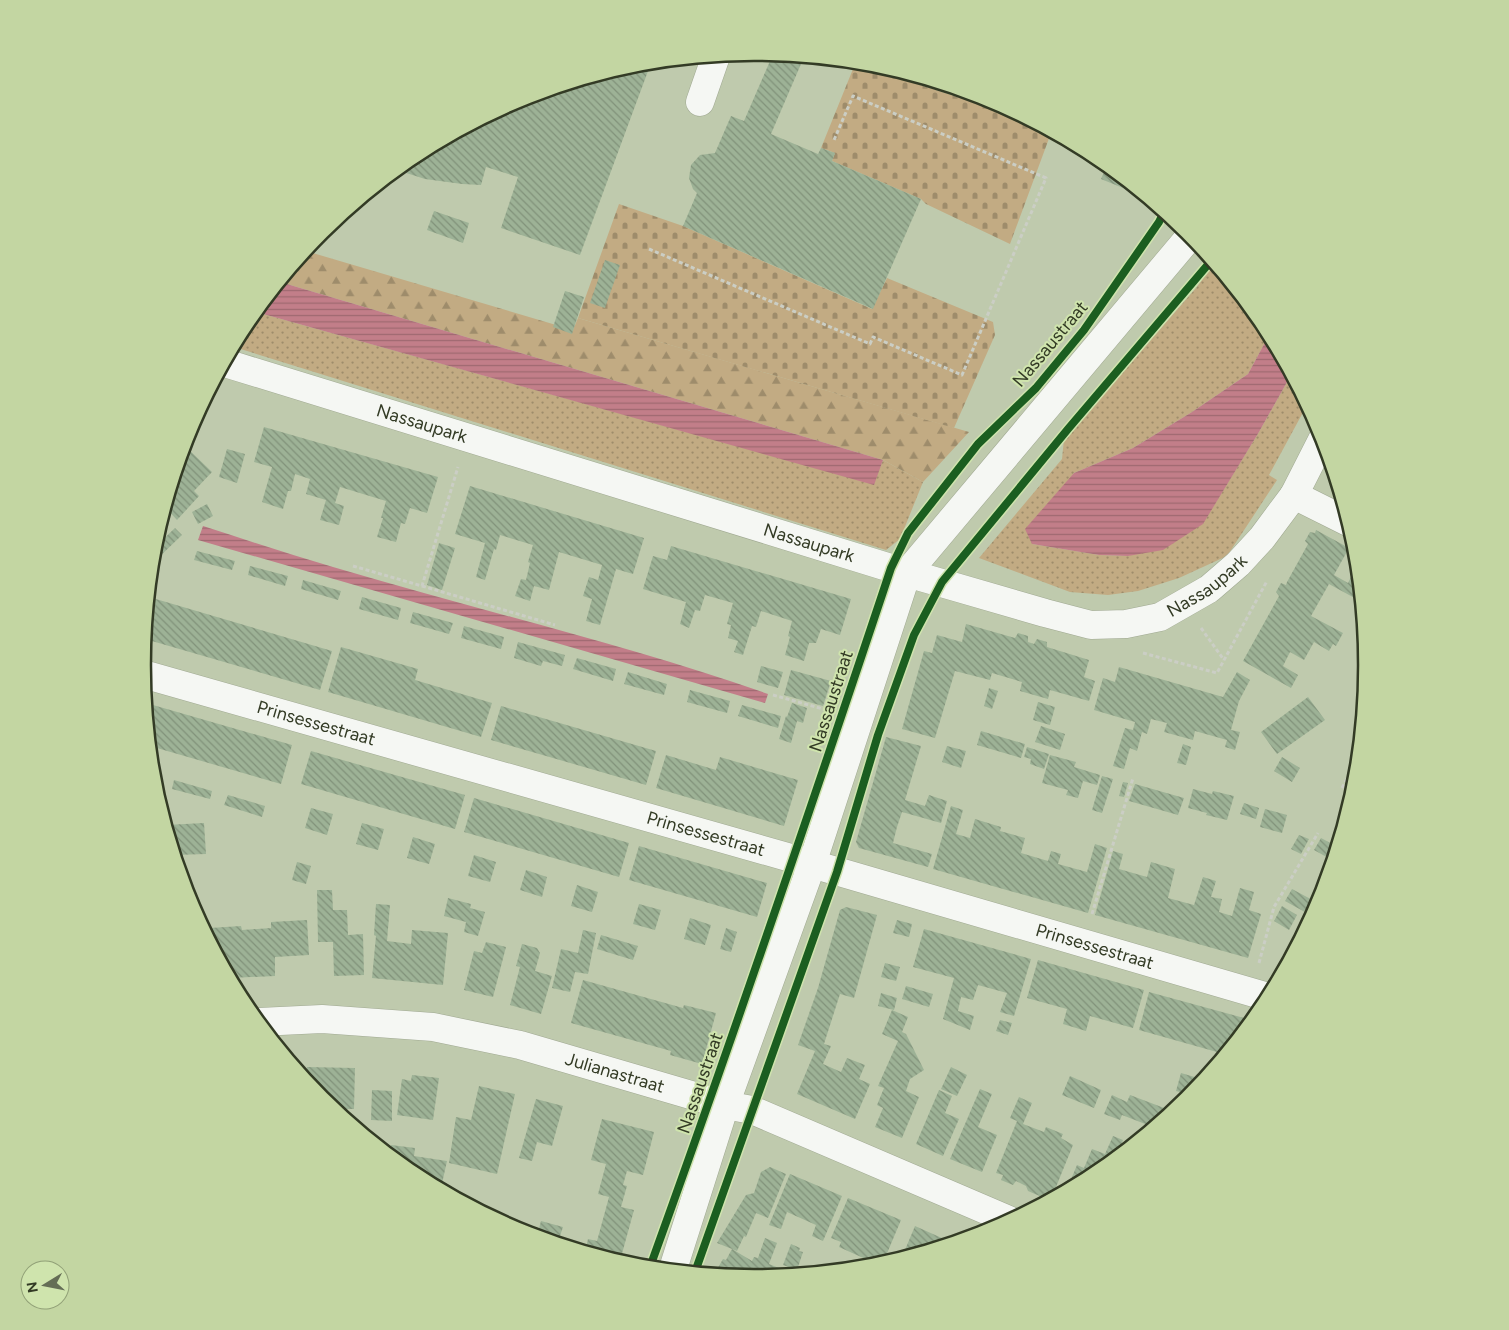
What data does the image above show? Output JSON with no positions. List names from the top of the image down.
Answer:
{
  "streets": {
    "street": [
      "Nassaustraat",
      "Nassaupark",
      "Prinsessestraat",
      "Julianastraat"
    ]
  },
  "crossings": [
    ["Nassaustraat", "Nassaupark"],
    ["Nassaustraat", "Prinsessestraat"],
    ["Nassaustraat", "Julianastraat"]
  ],
  "north": "left"
}
